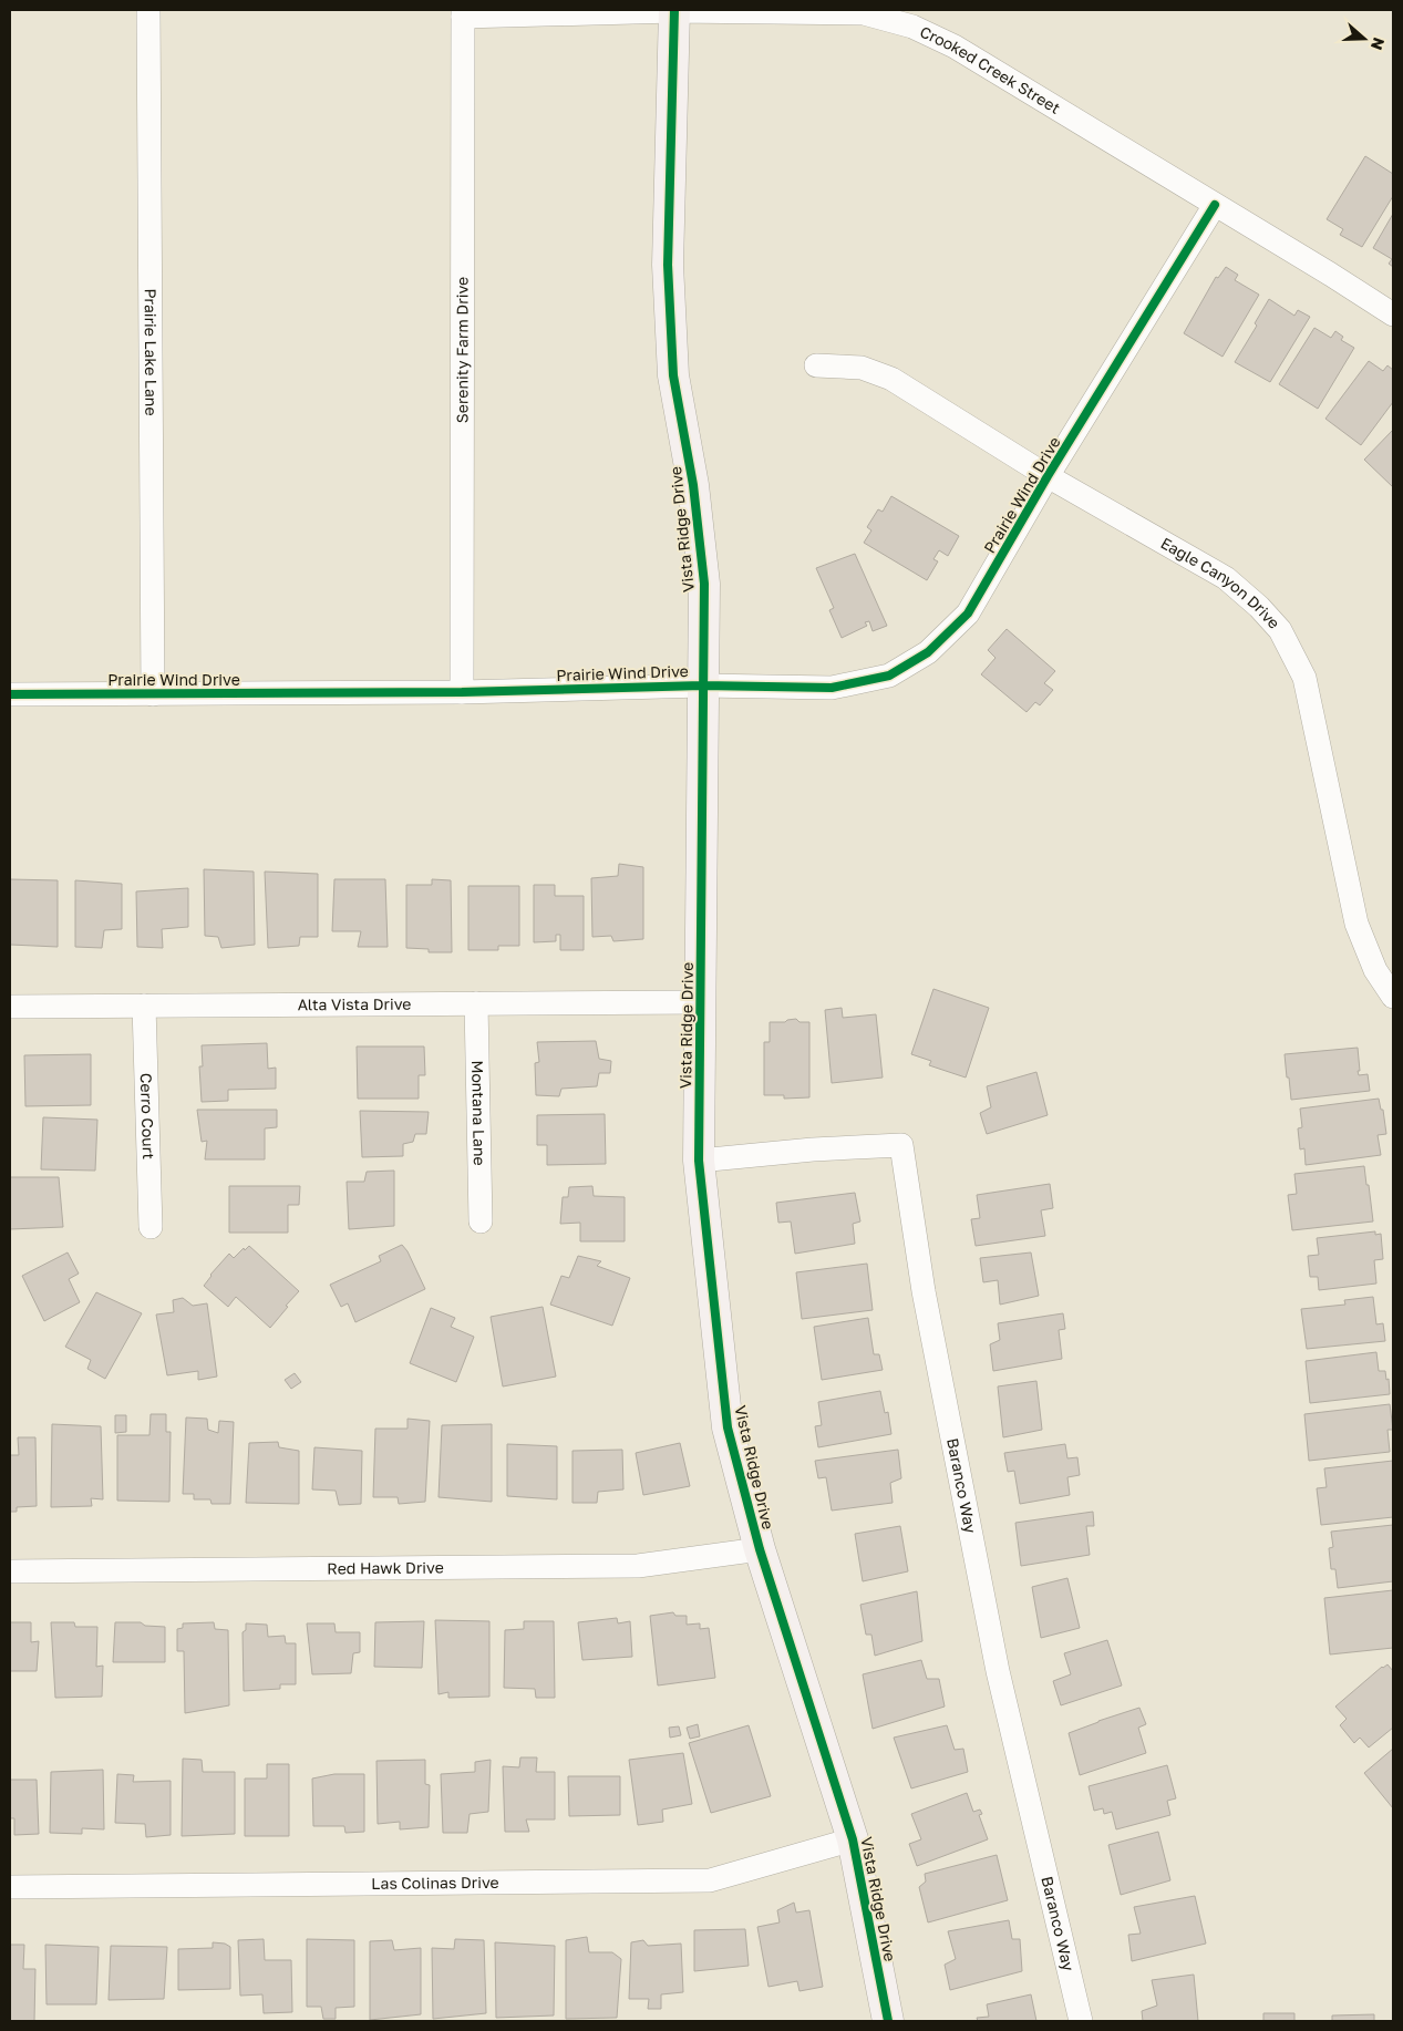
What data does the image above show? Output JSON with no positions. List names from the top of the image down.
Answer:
{
  "streets": {
    "street": [
      "Crooked Creek Street",
      "Serenity Farm Drive",
      "Prairie Lake Lane",
      "Prairie Wind Drive",
      "Vista Ridge Drive",
      "Eagle Canyon Drive",
      "Alta Vista Drive",
      "Montana Lane",
      "Cerro Court",
      "Baranco Way",
      "Red Hawk Drive",
      "Las Colinas Drive"
    ]
  },
  "crossings": [
    ["Crooked Creek Street", "Serenity Farm Drive"],
    ["Crooked Creek Street", "Prairie Wind Drive"],
    ["Crooked Creek Street", "Vista Ridge Drive"],
    ["Serenity Farm Drive", "Prairie Wind Drive"],
    ["Prairie Lake Lane", "Prairie Wind Drive"],
    ["Prairie Wind Drive", "Vista Ridge Drive"],
    ["Prairie Wind Drive", "Eagle Canyon Drive"],
    ["Vista Ridge Drive", "Alta Vista Drive"],
    ["Vista Ridge Drive", "Baranco Way"],
    ["Vista Ridge Drive", "Red Hawk Drive"],
    ["Vista Ridge Drive", "Las Colinas Drive"],
    ["Alta Vista Drive", "Montana Lane"],
    ["Alta Vista Drive", "Cerro Court"]
  ],
  "north": "right"
}
